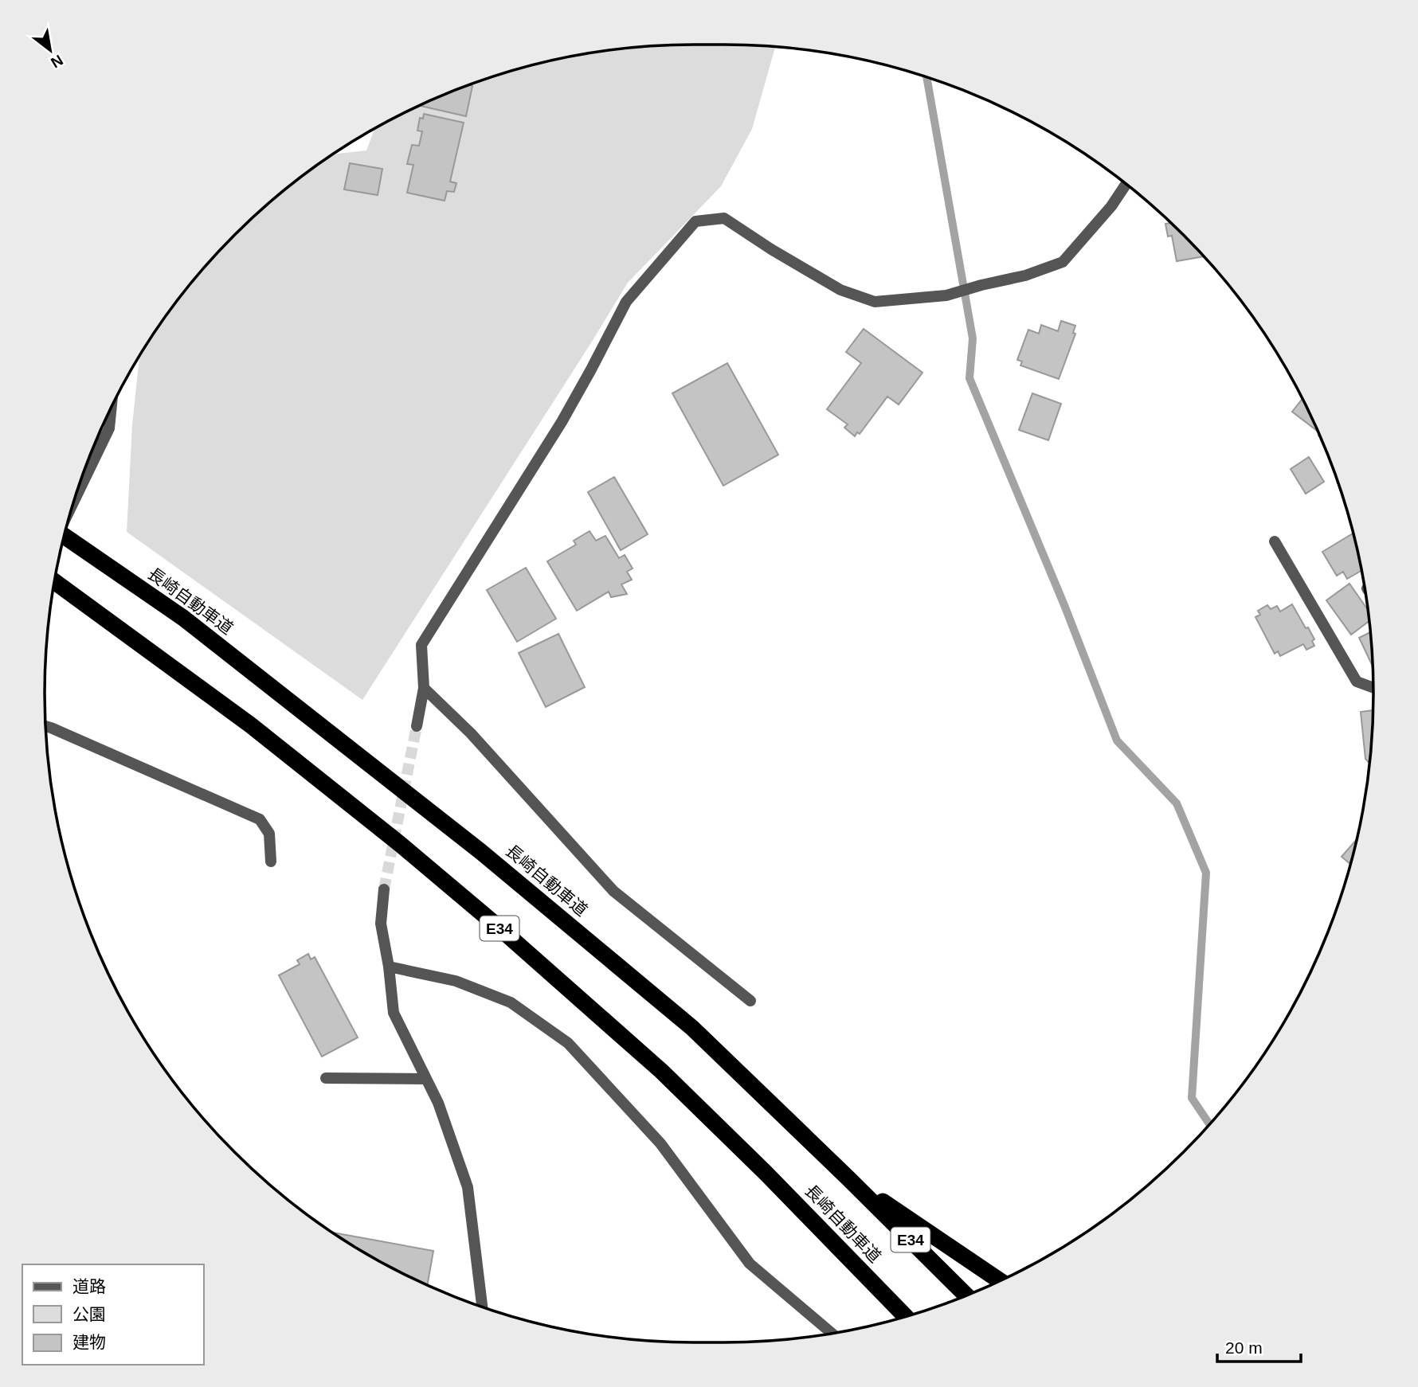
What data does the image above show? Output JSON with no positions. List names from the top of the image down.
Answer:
{
  "streets": {
    "highway": ["長崎自動車道", "E34"]
  },
  "legend": ["道路", "公園", "建物"],
  "scale_bar": "20 m",
  "north": "bottom right"
}
